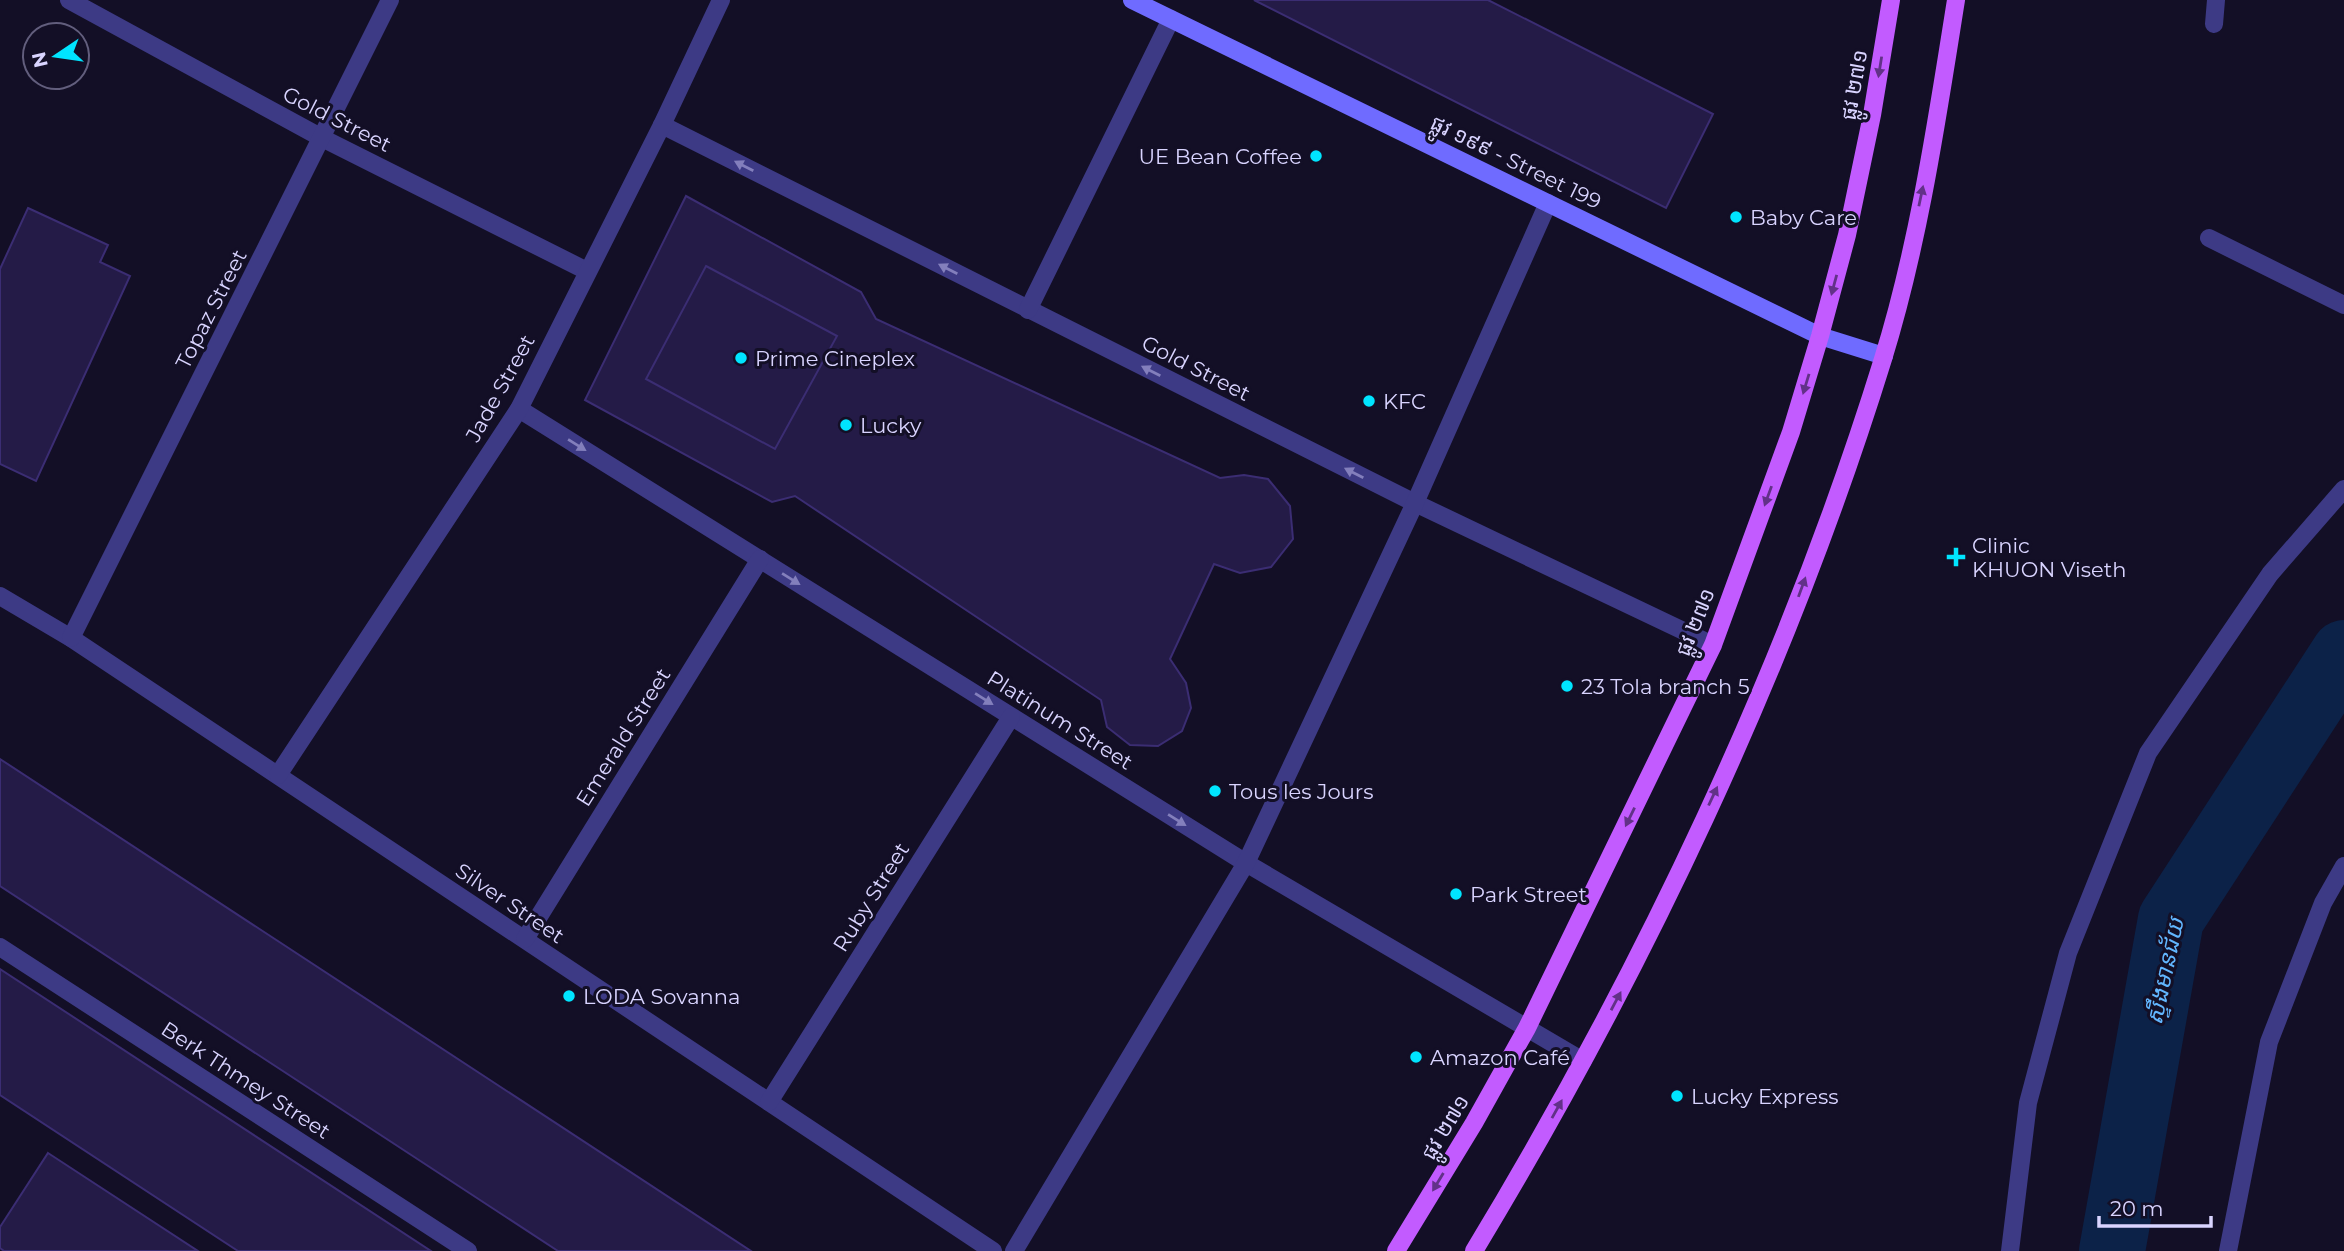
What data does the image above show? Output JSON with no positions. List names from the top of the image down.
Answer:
{
  "streets": {
    "main road": ["ផ្លូវ ២៧១"],
    "street": [
      "Gold Street",
      "ផ្លូវ ១៩៩ - Street 199",
      "Topaz Street",
      "Jade Street",
      "Platinum Street",
      "Emerald Street",
      "Ruby Street",
      "Silver Street",
      "Berk Thmey Street"
    ]
  },
  "crossings": [
    ["ផ្លូវ ២៧១", "Gold Street"],
    ["ផ្លូវ ២៧១", "ផ្លូវ ១៩៩ - Street 199"],
    ["ផ្លូវ ២៧១", "Platinum Street"],
    ["Gold Street", "Topaz Street"],
    ["Gold Street", "Jade Street"],
    ["Topaz Street", "Silver Street"],
    ["Jade Street", "Platinum Street"],
    ["Jade Street", "Silver Street"],
    ["Platinum Street", "Emerald Street"],
    ["Platinum Street", "Ruby Street"],
    ["Emerald Street", "Silver Street"],
    ["Ruby Street", "Silver Street"]
  ],
  "one_way": ["Gold Street", "Platinum Street"],
  "water": ["ស្ទឹងមានជ័យ"],
  "places": {
    "other": [
      "UE Bean Coffee",
      "Baby Care",
      "Prime Cineplex",
      "KFC",
      "Lucky",
      "23 Tola branch 5",
      "Tous les Jours",
      "Park Street",
      "LODA Sovanna",
      "Amazon Café",
      "Lucky Express"
    ],
    "health": ["Clinic KHUON Viseth"]
  },
  "scale_bar": "20 m",
  "north": "left"
}
